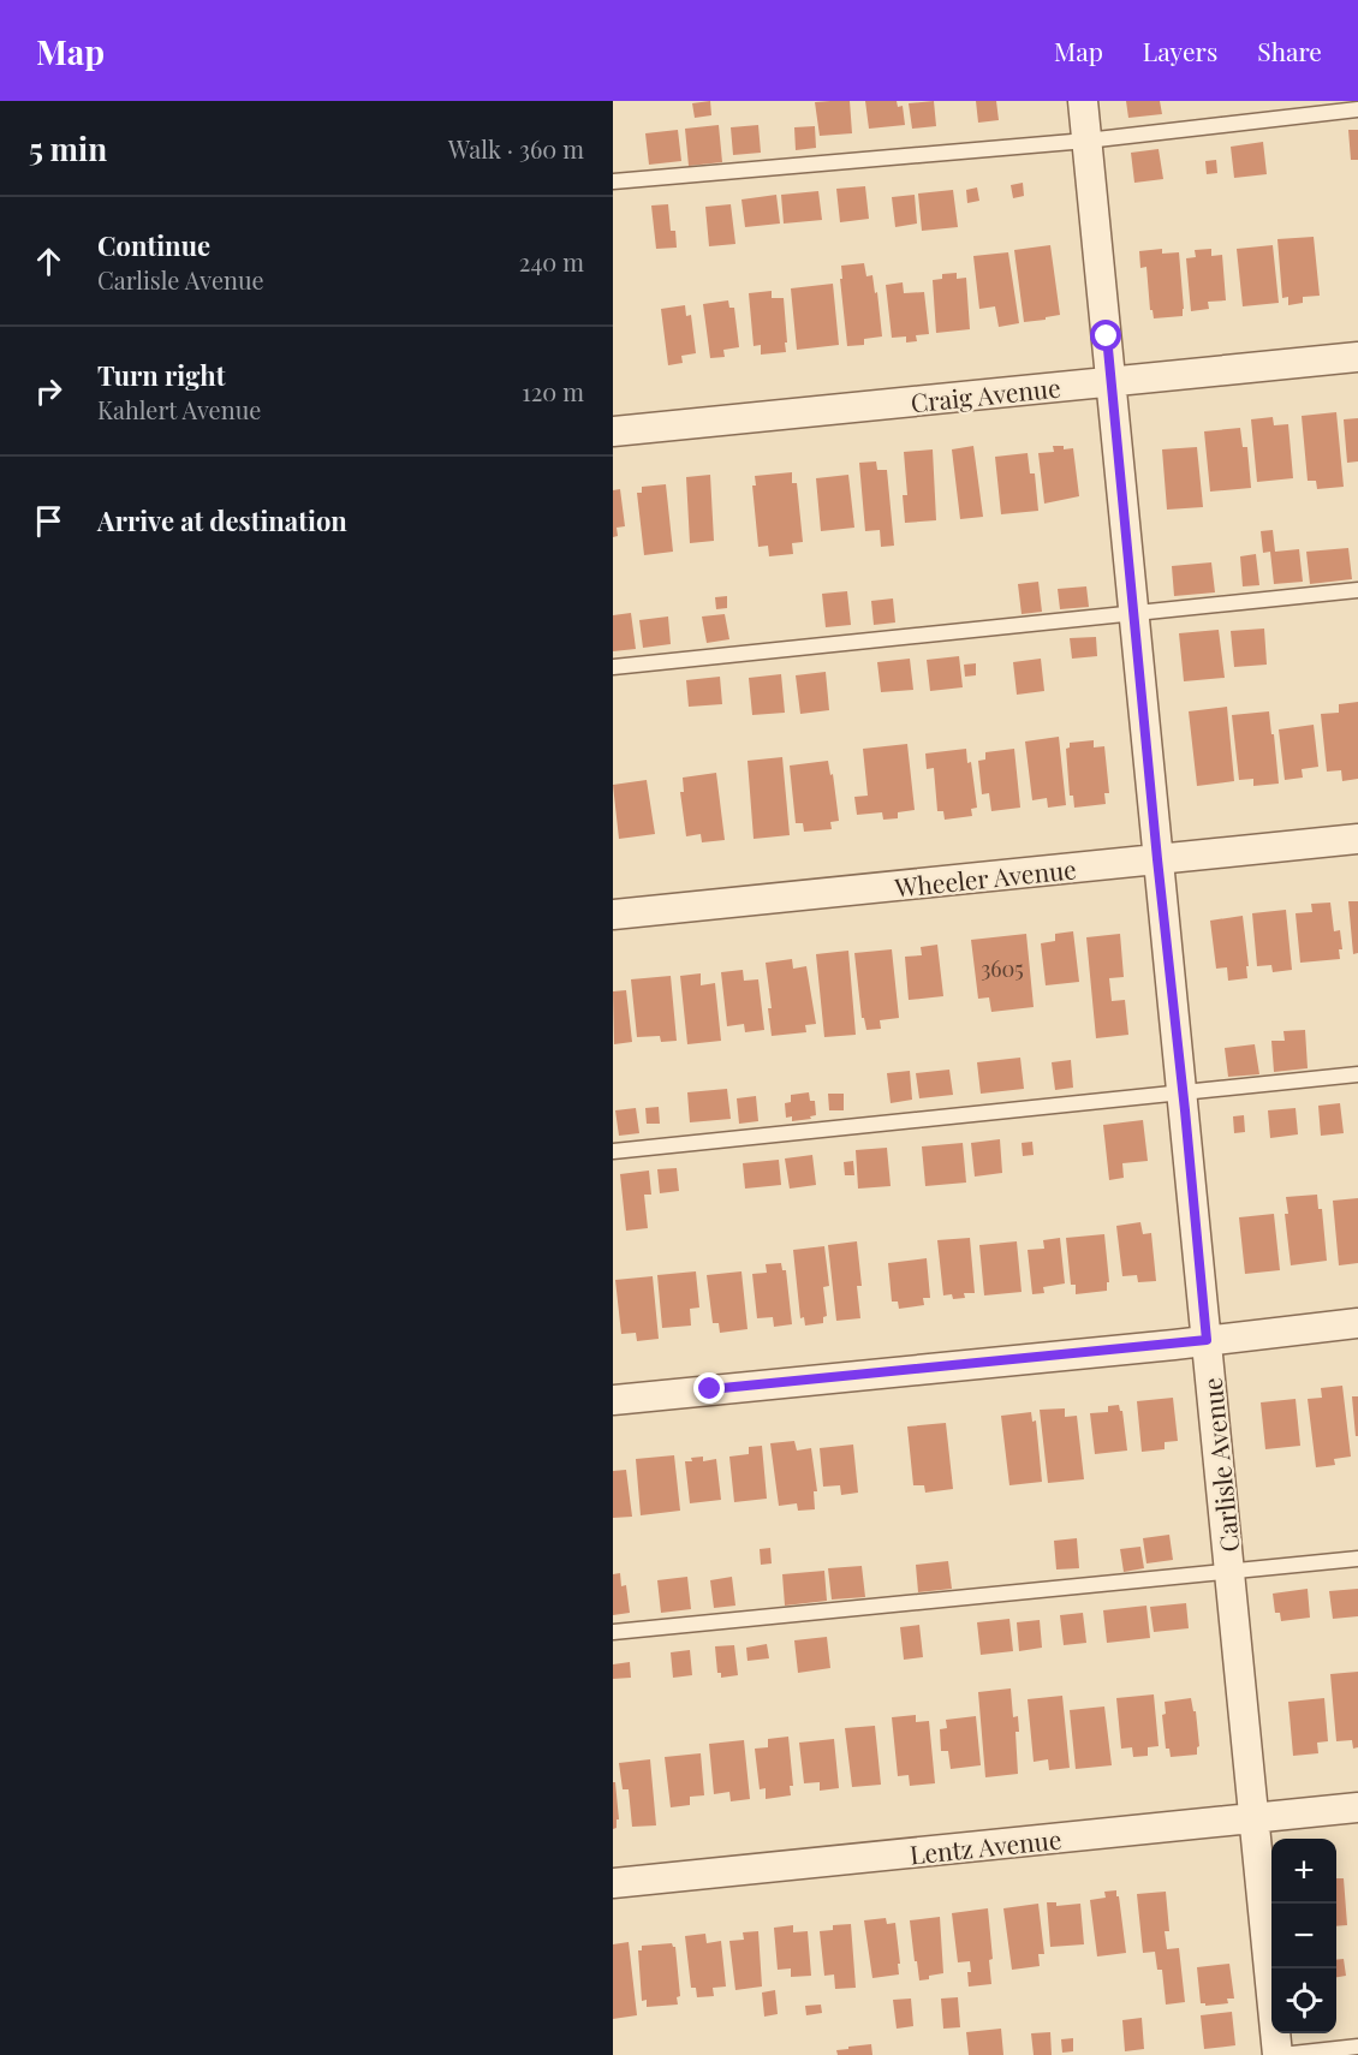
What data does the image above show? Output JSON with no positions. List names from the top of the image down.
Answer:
{
  "streets": {
    "street": [
      "Craig Avenue",
      "Wheeler Avenue",
      "Carlisle Avenue",
      "Lentz Avenue"
    ]
  },
  "crossings": [
    ["Craig Avenue", "Carlisle Avenue"],
    ["Wheeler Avenue", "Carlisle Avenue"],
    ["Carlisle Avenue", "Lentz Avenue"]
  ],
  "house_numbers": ["3605"],
  "page": {
    "header": "Map",
    "nav": ["Map", "Layers", "Share"],
    "heading": ["5 min", "Walk · 360 m"],
    "list": [
      ["Continue", "Carlisle Avenue", "240 m"],
      ["Turn right", "Kahlert Avenue", "120 m"],
      "Arrive at destination"
    ],
    "map_buttons": ["+", "−"]
  }
}
